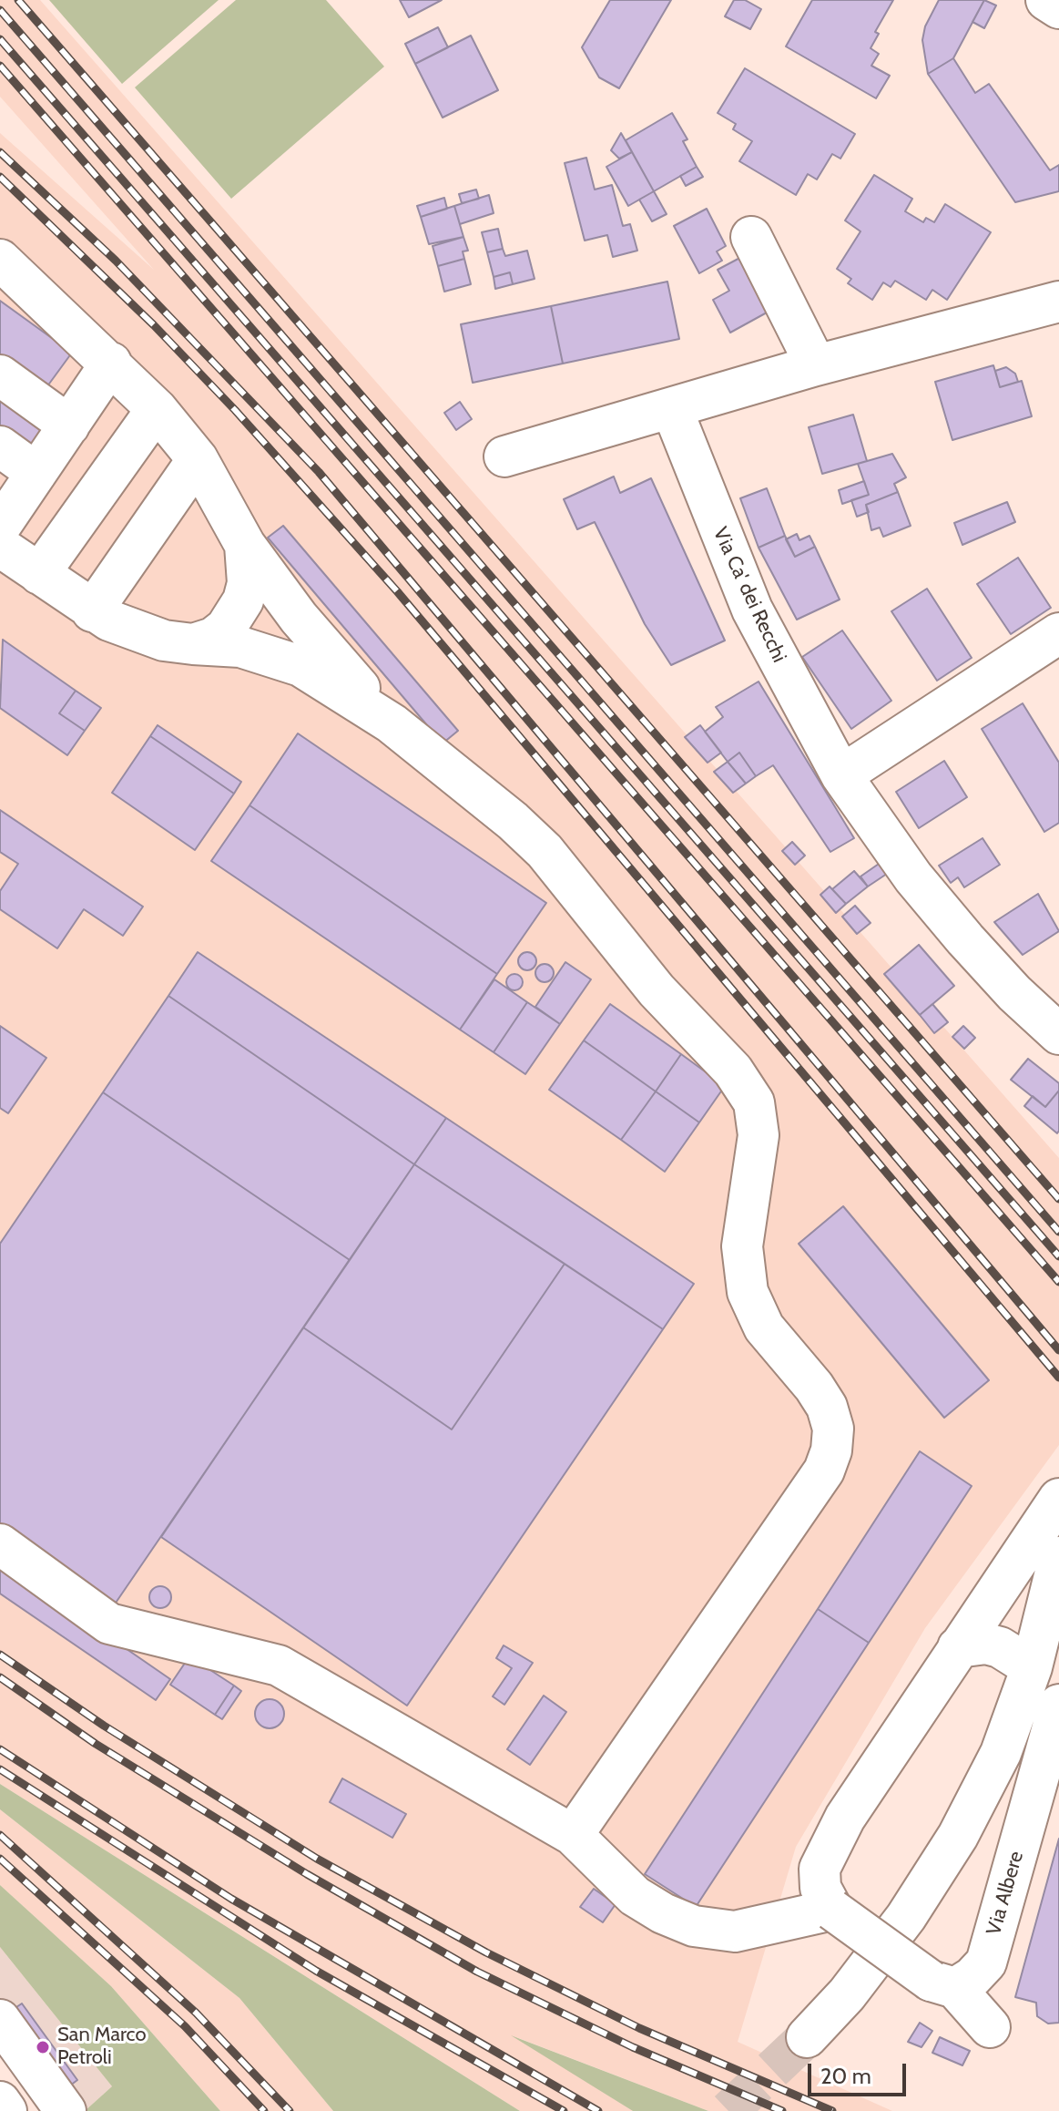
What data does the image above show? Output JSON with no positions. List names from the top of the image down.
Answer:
{
  "streets": {
    "street": ["Via Ca' dei Recchi", "Via Albere"]
  },
  "places": ["San Marco Petroli"],
  "scale_bar": "20 m"
}
